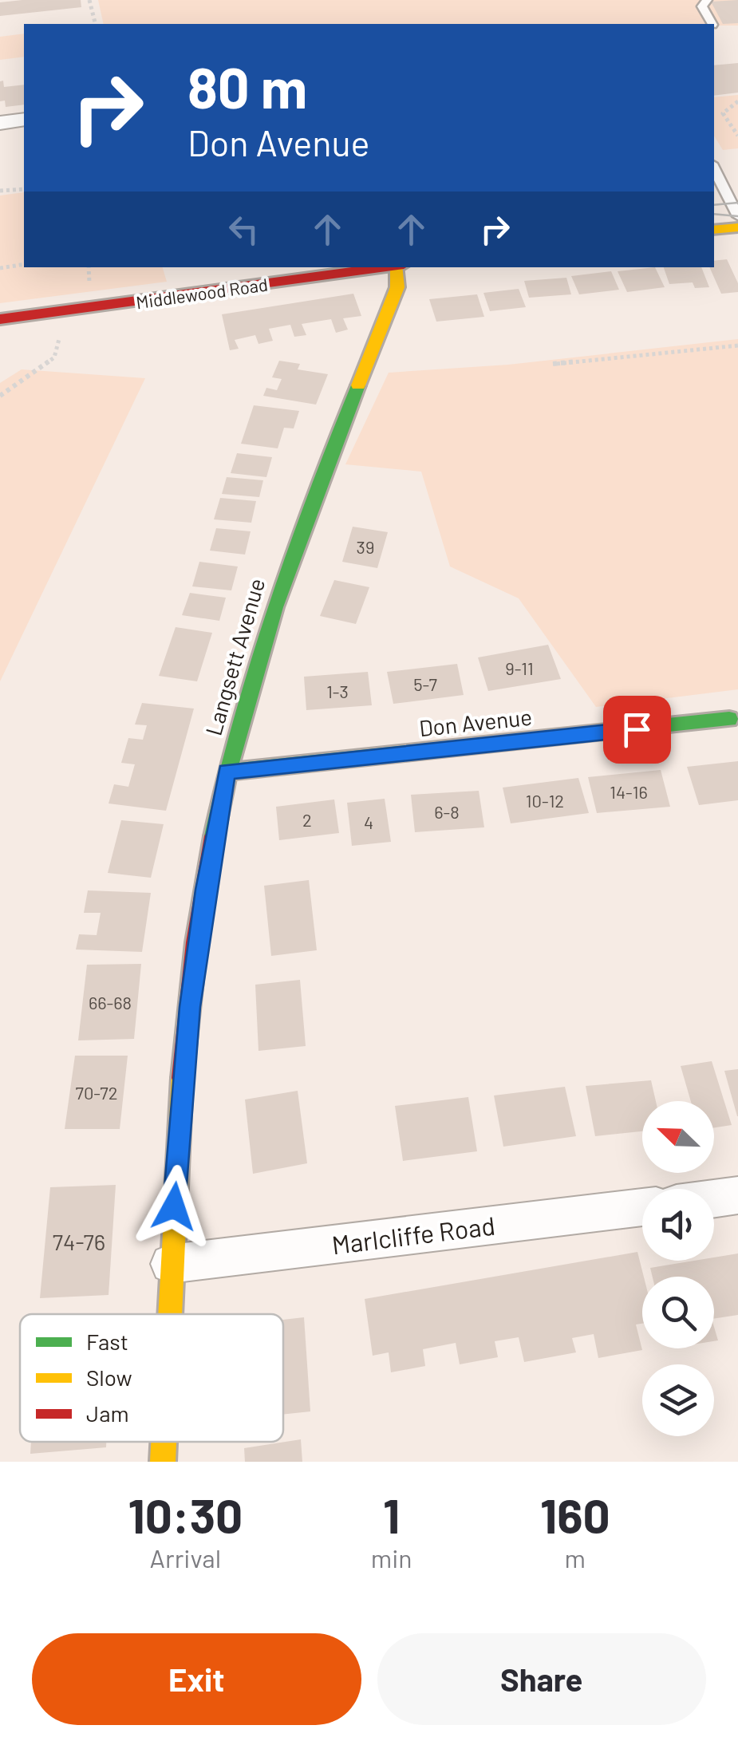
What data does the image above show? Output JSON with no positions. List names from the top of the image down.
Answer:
{
  "streets": {
    "street": [
      "Middlewood Road",
      "Langsett Avenue",
      "Don Avenue",
      "Marlcliffe Road"
    ]
  },
  "crossings": [
    ["Langsett Avenue", "Don Avenue"],
    ["Langsett Avenue", "Marlcliffe Road"]
  ],
  "house_numbers": [
    "39",
    "9-11",
    "5-7",
    "1-3",
    "14-16",
    "10-12",
    "6-8",
    "2",
    "4",
    "66-68",
    "70-72",
    "74-76"
  ],
  "legend": ["Fast", "Slow", "Jam"],
  "north": "top left",
  "page": {
    "turn": ["80 m", "Don Avenue"],
    "eta": [
      "10:30",
      "Arrival",
      "1",
      "min",
      "160",
      "m"
    ],
    "buttons": ["Exit", "Share"]
  }
}
